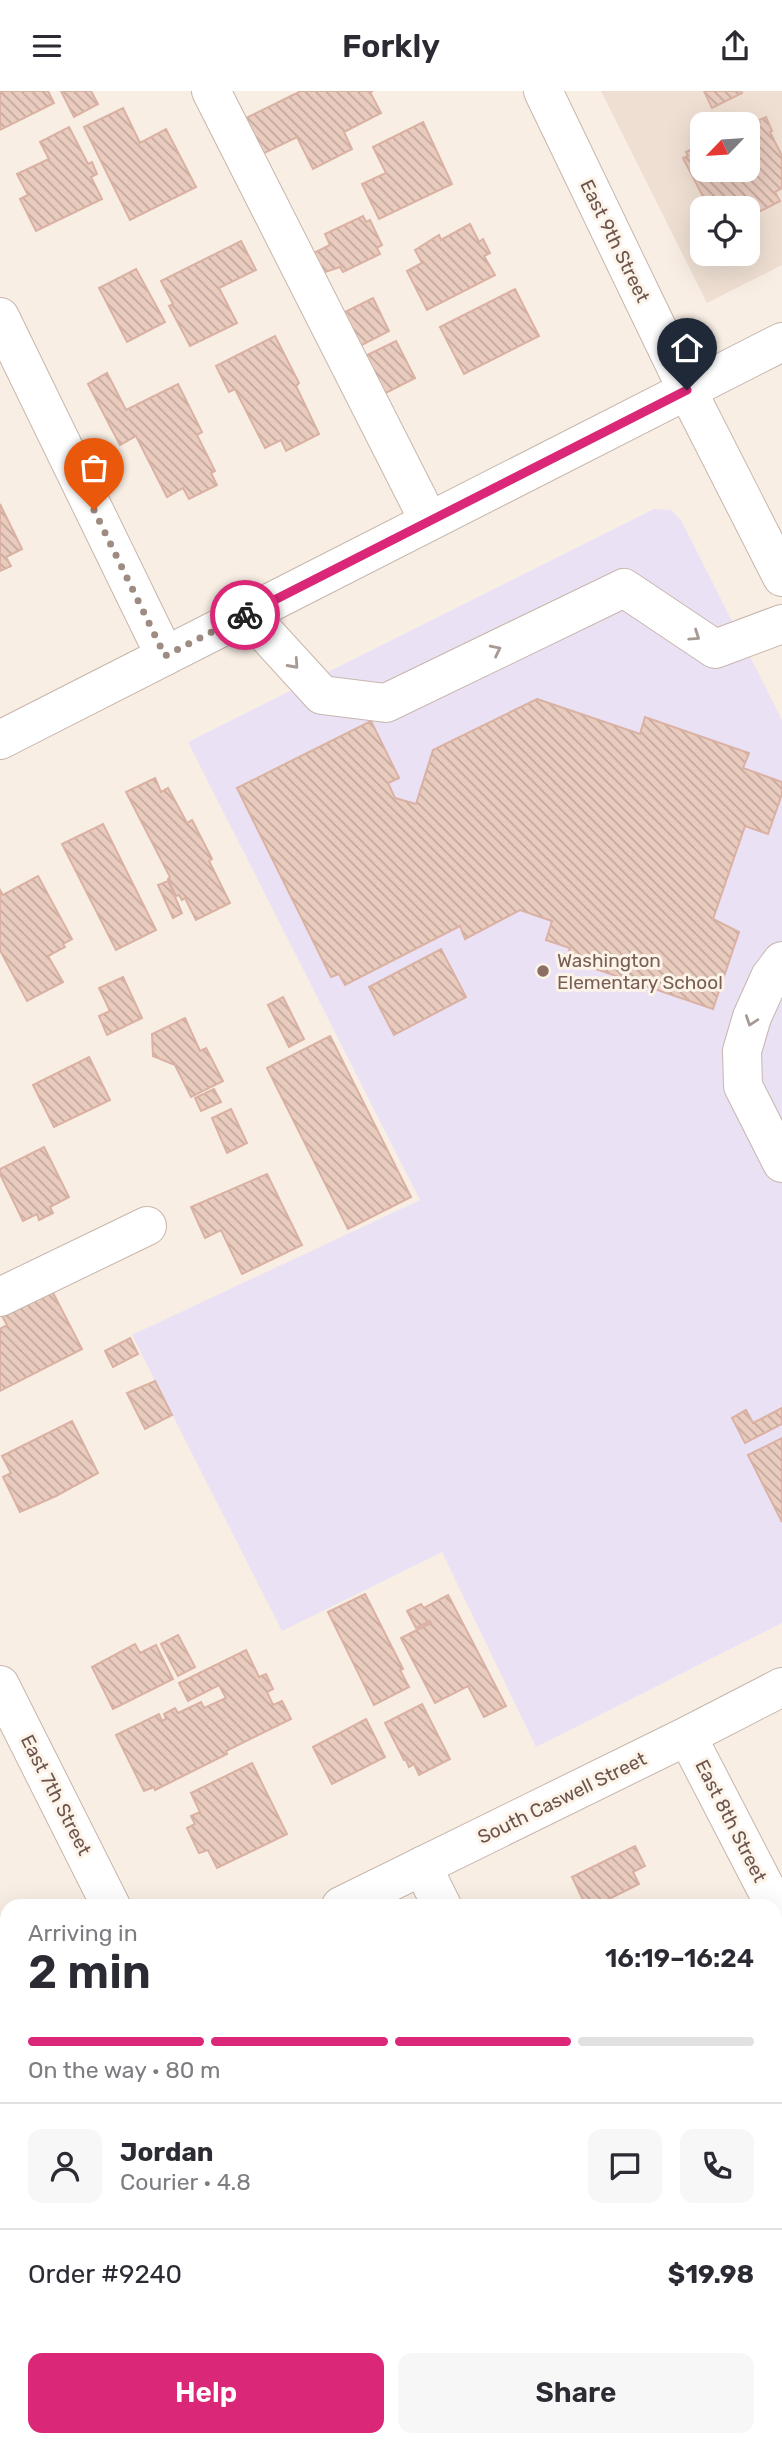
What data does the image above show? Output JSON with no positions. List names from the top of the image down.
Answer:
{
  "streets": {
    "street": [
      "East 9th Street",
      "East 7th Street",
      "South Caswell Street",
      "East 8th Street"
    ]
  },
  "crossings": [
    ["South Caswell Street", "East 8th Street"]
  ],
  "places": ["Washington Elementary School"],
  "north": "bottom left",
  "page": {
    "header": "Forkly",
    "heading": ["2 min", "Arriving in", "16:19–16:24"],
    "panel": [
      "Jordan",
      "Courier · 4.8",
      "Order #9240",
      "$19.98"
    ],
    "bar": "On the way · 80 m",
    "buttons": ["Help", "Share"]
  }
}
